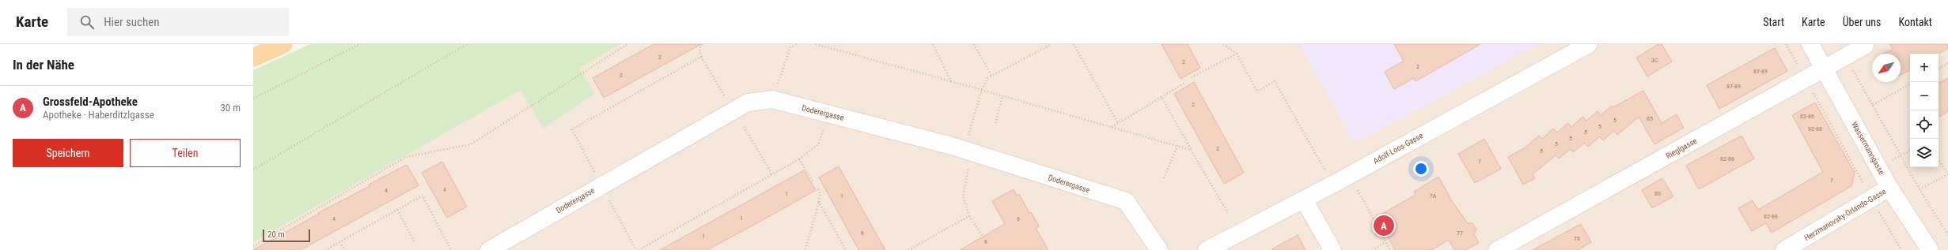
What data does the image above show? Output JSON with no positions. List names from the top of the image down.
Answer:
{
  "streets": {
    "street": [
      "Doderergasse",
      "Adolf-Loos-Gasse",
      "Rieglgasse",
      "Wassermanngasse",
      "Herzmanovsky-Orlando-Gasse"
    ]
  },
  "crossings": [
    ["Rieglgasse", "Wassermanngasse"],
    ["Wassermanngasse", "Herzmanovsky-Orlando-Gasse"]
  ],
  "house_numbers": [
    "2",
    "3C",
    "2",
    "2",
    "87-89",
    "2",
    "87-89",
    "2",
    "82-86",
    "85",
    "5",
    "5",
    "82-86",
    "5",
    "5",
    "5",
    "2",
    "5",
    "82-86",
    "7",
    "7",
    "4",
    "4",
    "1",
    "80",
    "1",
    "7A",
    "82-86",
    "1",
    "4",
    "6",
    "6",
    "77",
    "1",
    "78",
    "6"
  ],
  "scale_bar": "20 m",
  "north": "bottom left",
  "page": {
    "header": "Karte",
    "search": "Hier suchen",
    "nav": [
      "Start",
      "Karte",
      "Über uns",
      "Kontakt"
    ],
    "heading": "In der Nähe",
    "map_buttons": ["+", "−"],
    "list": [
      {
        "mark": "A",
        "name": "Grossfeld-Apotheke",
        "note": "Apotheke · Haberditzlgasse",
        "value": "30 m"
      }
    ],
    "buttons": ["Speichern", "Teilen"],
    "pins": "A",
    "scale": "20 m"
  }
}
